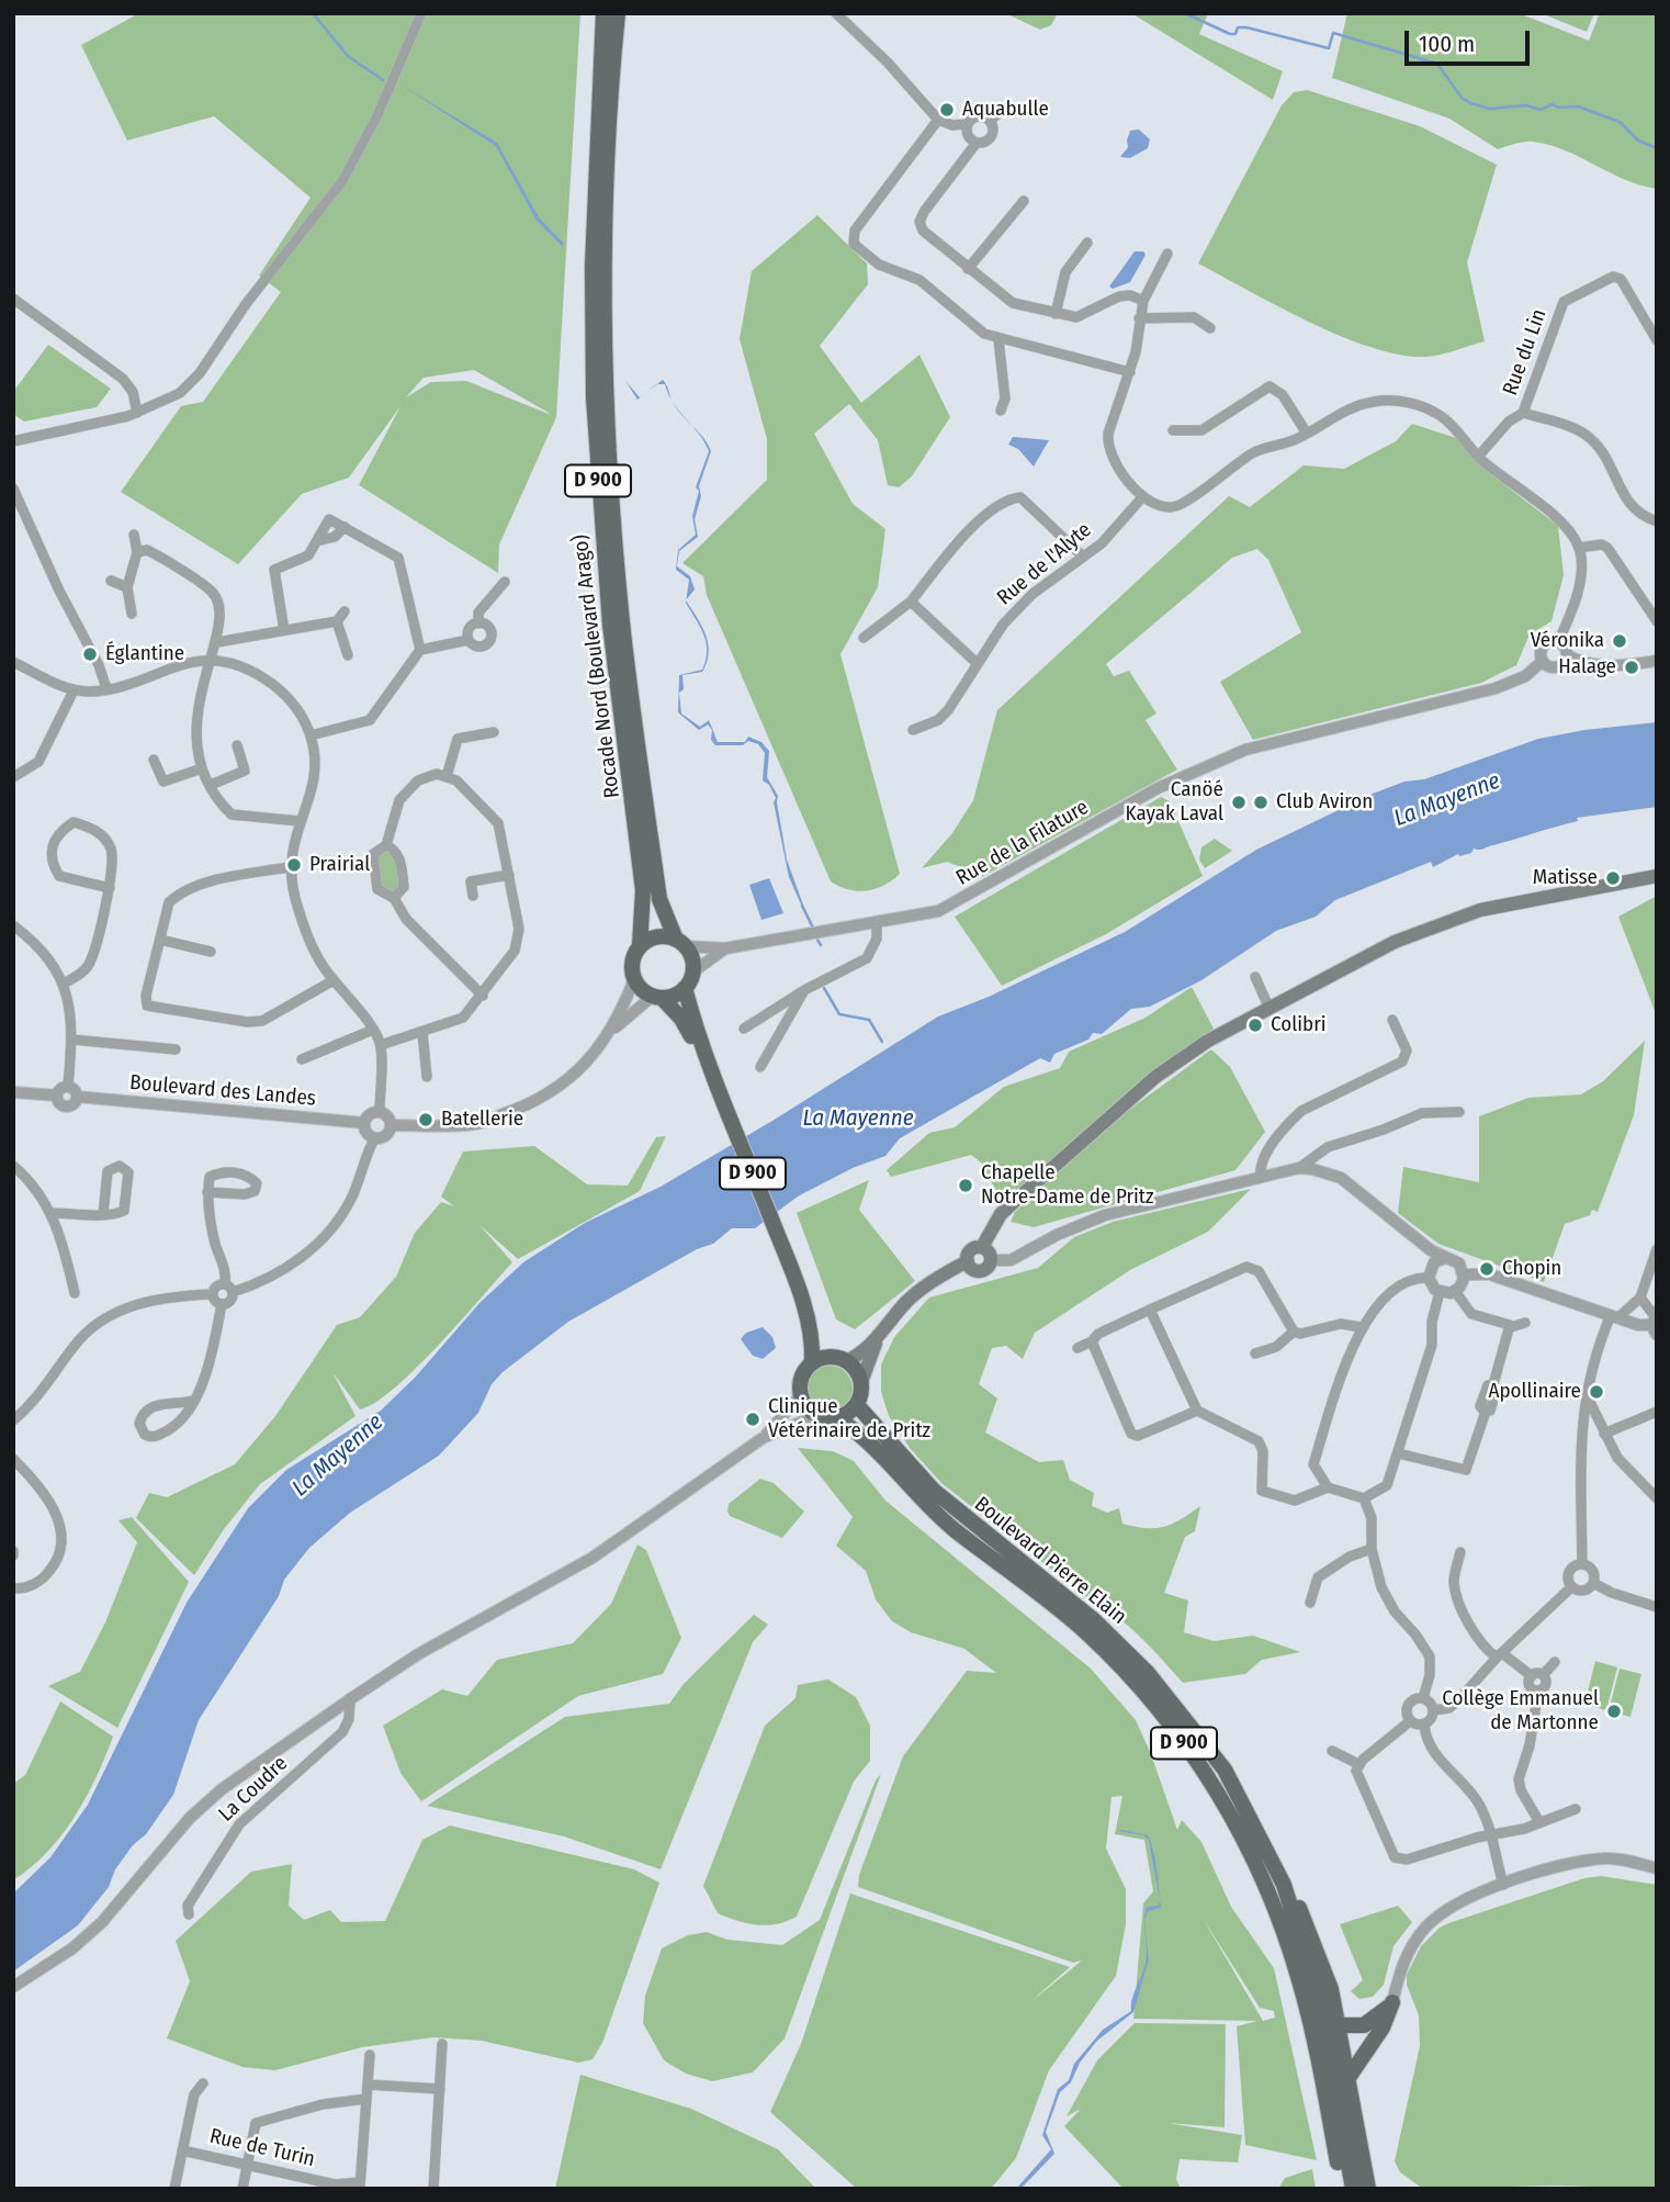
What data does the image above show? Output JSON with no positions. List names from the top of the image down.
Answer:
{
  "streets": {
    "main road": ["D 900", "Rocade Nord (Boulevard Arago)", "Boulevard Pierre Elain"],
    "street": [
      "Rue du Lin",
      "Rue de l'Alyte",
      "Rue de la Filature",
      "Boulevard des Landes",
      "La Coudre",
      "Rue de Turin"
    ]
  },
  "crossings": [
    ["D 900", "Rocade Nord (Boulevard Arago)"],
    ["D 900", "Rue de la Filature"],
    ["D 900", "Boulevard Pierre Elain"],
    ["Rocade Nord (Boulevard Arago)", "Rue de la Filature"]
  ],
  "water": ["La Mayenne"],
  "places": [
    "Aquabulle",
    "Véronika",
    "Églantine",
    "Halage",
    "Canöé Kayak Laval",
    "Club Aviron",
    "Prairial",
    "Matisse",
    "Colibri",
    "Batellerie",
    "Chapelle Notre-Dame de Pritz",
    "Chopin",
    "Apollinaire",
    "Clinique Vétérinaire de Pritz",
    "Collège Emmanuel de Martonne"
  ],
  "scale_bar": "100 m"
}
